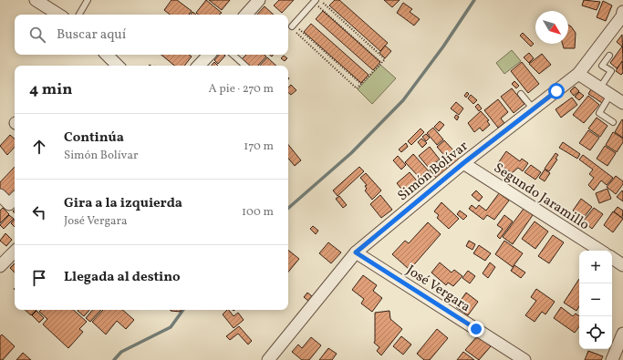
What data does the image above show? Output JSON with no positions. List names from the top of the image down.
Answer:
{
  "streets": {
    "street": ["Simón Bolívar", "Segundo Jaramillo", "José Vergara"]
  },
  "crossings": [
    ["Simón Bolívar", "Segundo Jaramillo"],
    ["Simón Bolívar", "José Vergara"]
  ],
  "north": "bottom right",
  "page": {
    "search": "Buscar aquí",
    "heading": ["4 min", "A pie · 270 m"],
    "list": [
      ["Continúa", "Simón Bolívar", "170 m"],
      ["Gira a la izquierda", "José Vergara", "100 m"],
      "Llegada al destino"
    ],
    "map_buttons": ["+", "−"]
  }
}
